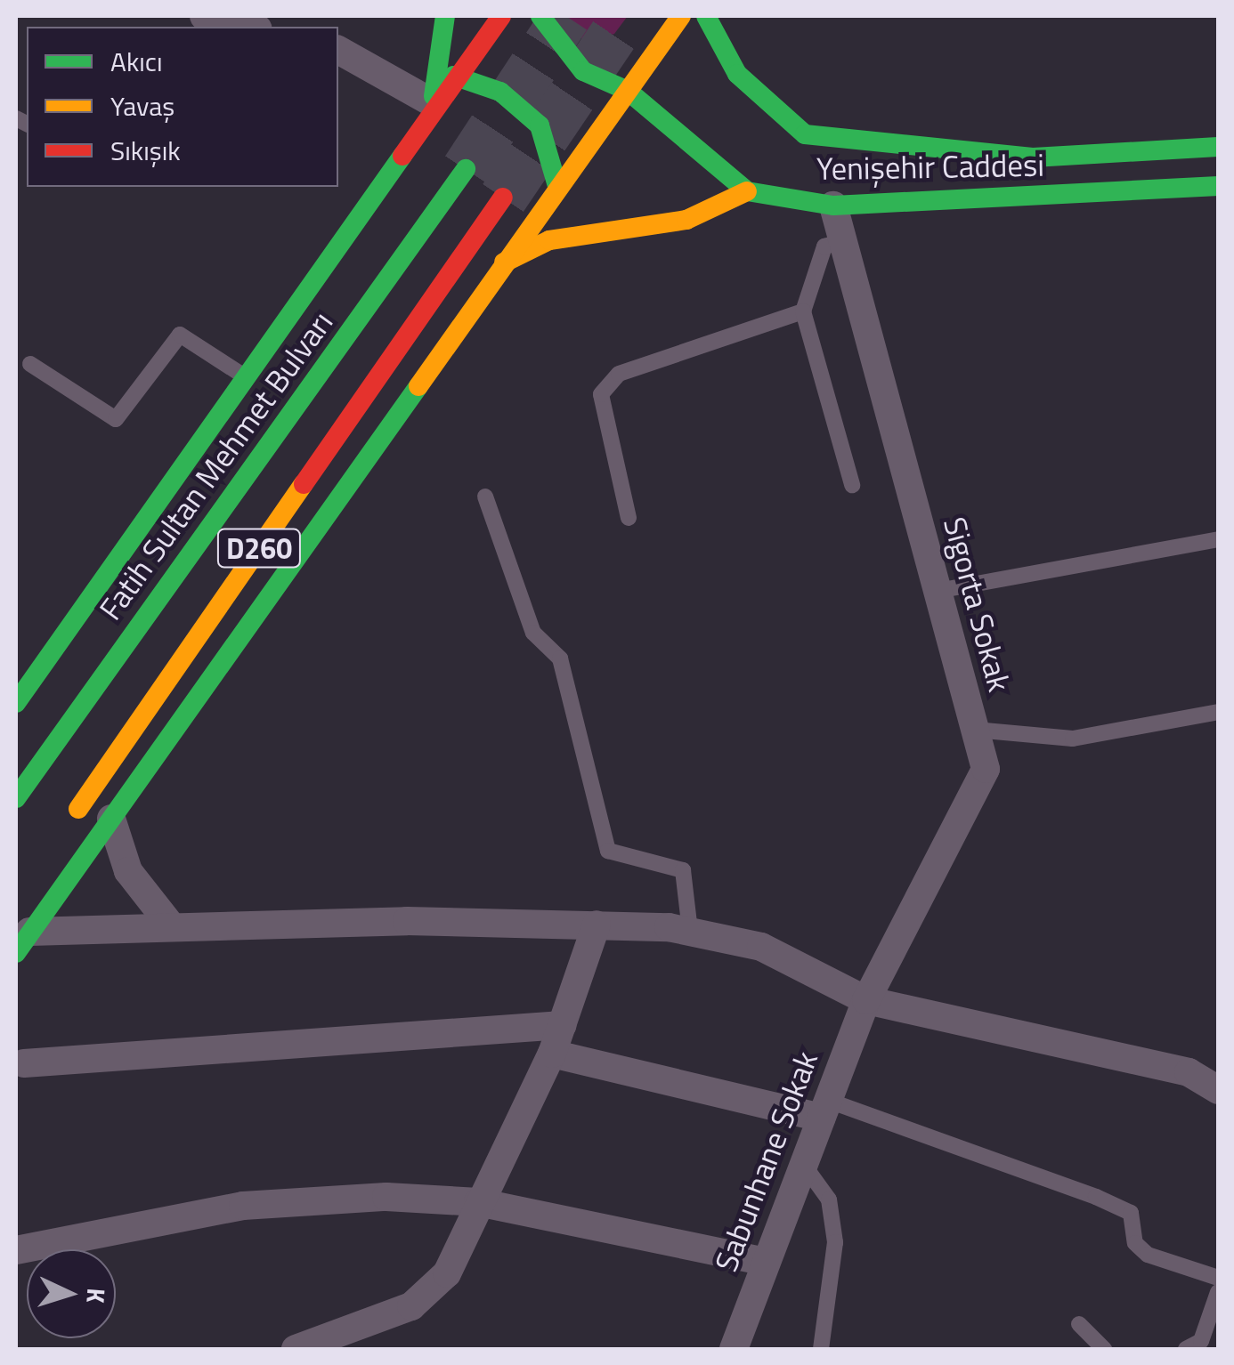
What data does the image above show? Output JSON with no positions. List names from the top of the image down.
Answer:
{
  "streets": {
    "main road": ["Yenişehir Caddesi", "Fatih Sultan Mehmet Bulvarı", "D260"],
    "street": ["Sigorta Sokak", "Sabunhane Sokak"]
  },
  "crossings": [
    ["Yenişehir Caddesi", "Sigorta Sokak"],
    ["Sigorta Sokak", "Sabunhane Sokak"]
  ],
  "legend": ["Akıcı", "Yavaş", "Sıkışık"],
  "north": "right"
}
